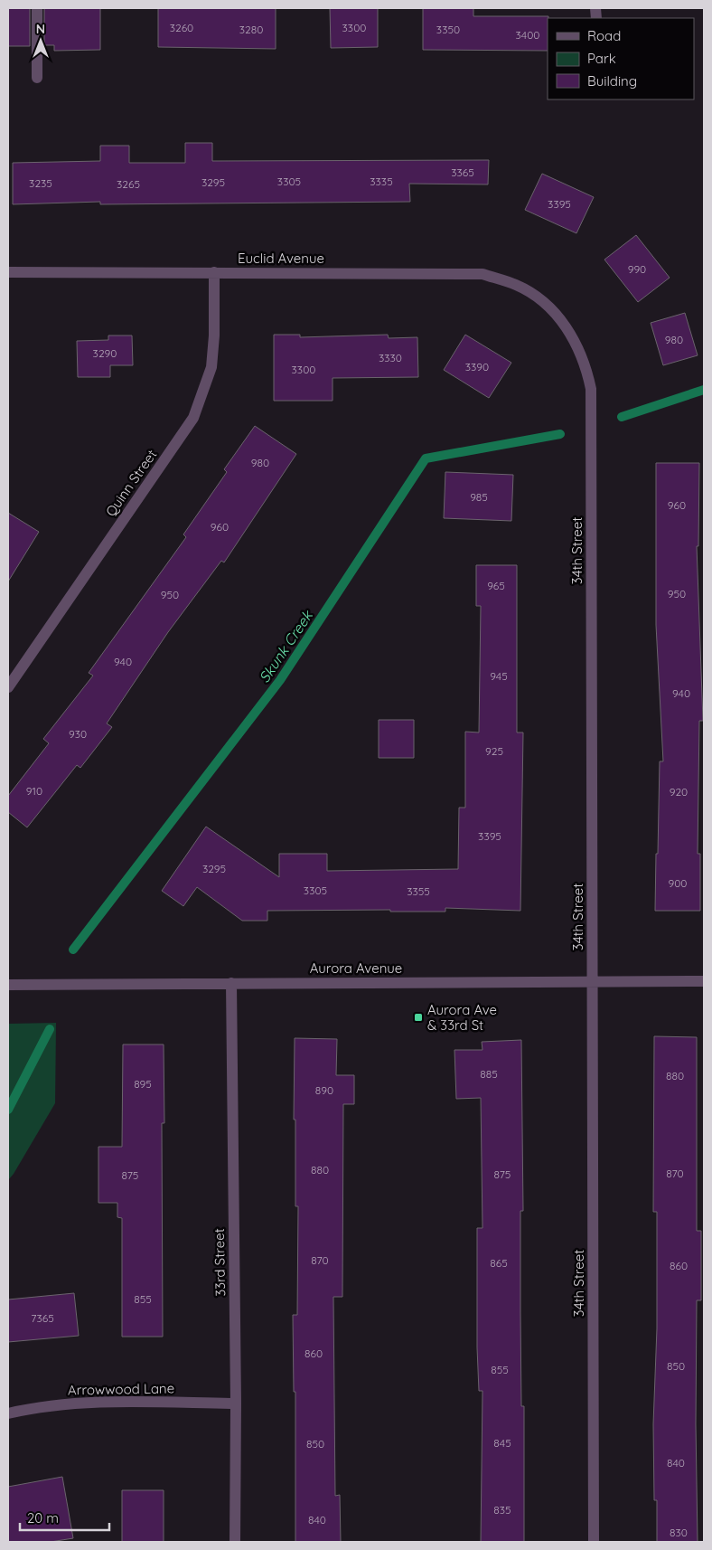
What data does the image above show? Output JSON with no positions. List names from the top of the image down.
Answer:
{
  "streets": {
    "street": [
      "Euclid Avenue",
      "Quinn Street",
      "34th Street",
      "Aurora Avenue",
      "33rd Street",
      "Arrowwood Lane"
    ]
  },
  "crossings": [
    ["Euclid Avenue", "Quinn Street"],
    ["Euclid Avenue", "34th Street"],
    ["34th Street", "Aurora Avenue"],
    ["Aurora Avenue", "33rd Street"],
    ["33rd Street", "Arrowwood Lane"]
  ],
  "water": ["Skunk Creek"],
  "places": {
    "transit": ["Aurora Ave & 33rd St"]
  },
  "house_numbers": [
    "3260",
    "3300",
    "3280",
    "3350",
    "3400",
    "3365",
    "3305",
    "3335",
    "3295",
    "3235",
    "3265",
    "3395",
    "990",
    "980",
    "3290",
    "3330",
    "3390",
    "3300",
    "980",
    "985",
    "960",
    "960",
    "965",
    "950",
    "950",
    "940",
    "945",
    "940",
    "930",
    "925",
    "910",
    "920",
    "3395",
    "3295",
    "900",
    "3305",
    "3355",
    "885",
    "880",
    "895",
    "890",
    "880",
    "870",
    "875",
    "875",
    "870",
    "865",
    "860",
    "855",
    "7365",
    "860",
    "850",
    "855",
    "845",
    "850",
    "840",
    "835",
    "840",
    "830"
  ],
  "legend": ["Road", "Park", "Building"],
  "scale_bar": "20 m",
  "north": "top"
}
